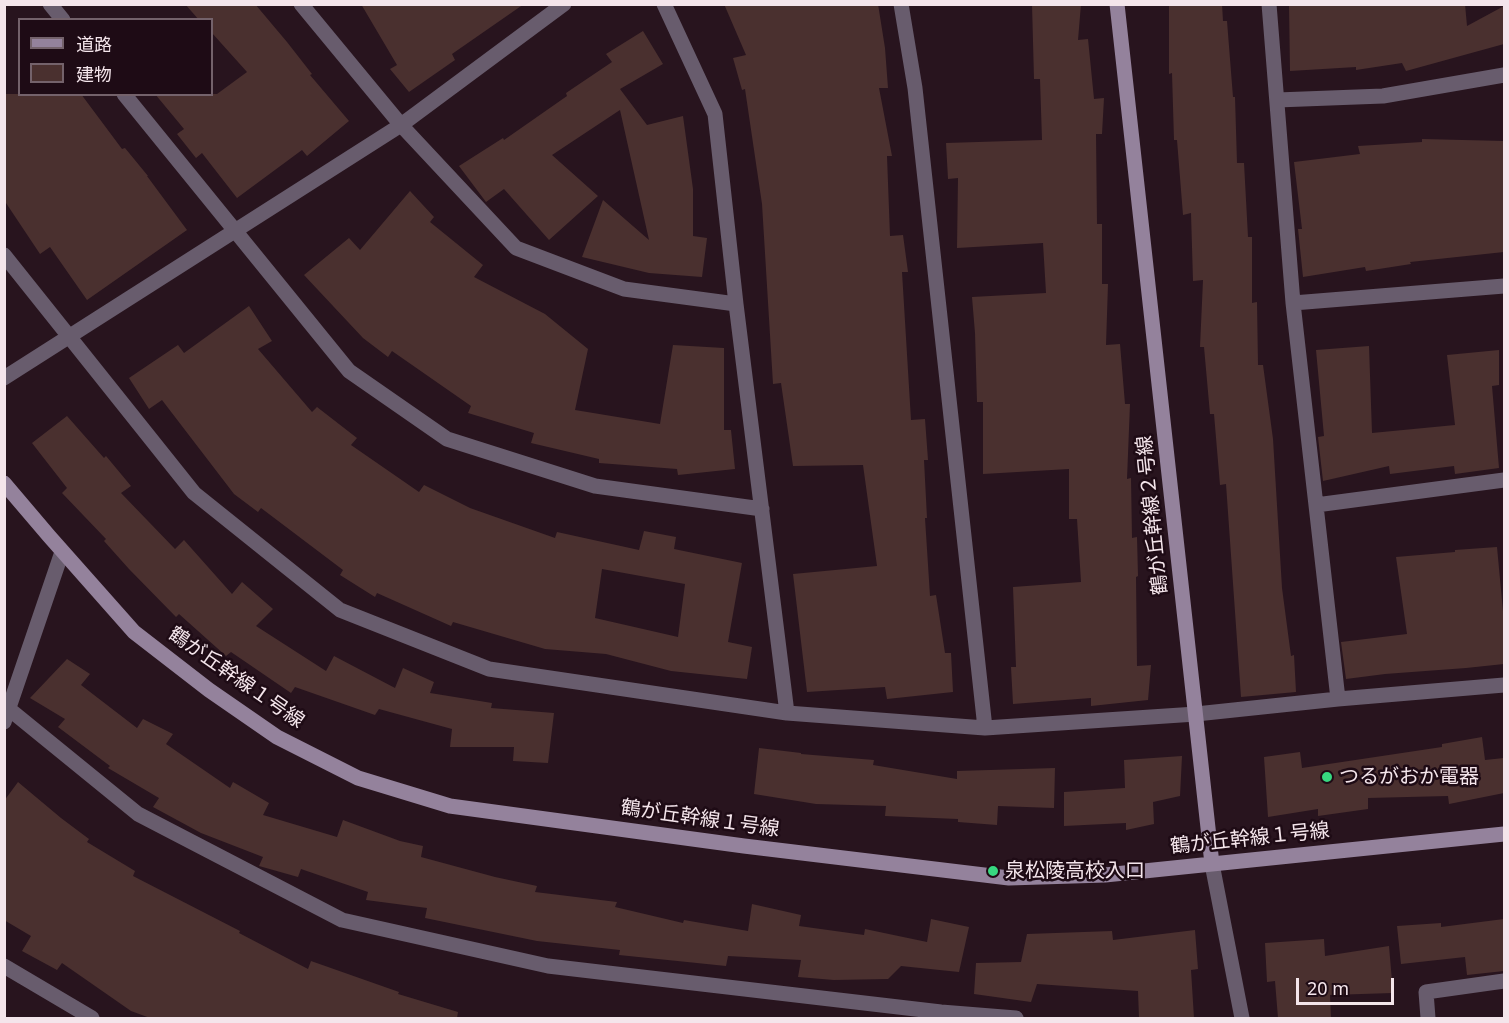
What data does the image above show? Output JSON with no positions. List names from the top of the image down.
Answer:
{
  "streets": {
    "street": ["鶴が丘幹線２号線", "鶴が丘幹線１号線"]
  },
  "crossings": [
    ["鶴が丘幹線２号線", "鶴が丘幹線１号線"]
  ],
  "places": ["つるがおか電器", "泉松陵高校入口"],
  "legend": ["道路", "建物"],
  "scale_bar": "20 m"
}
